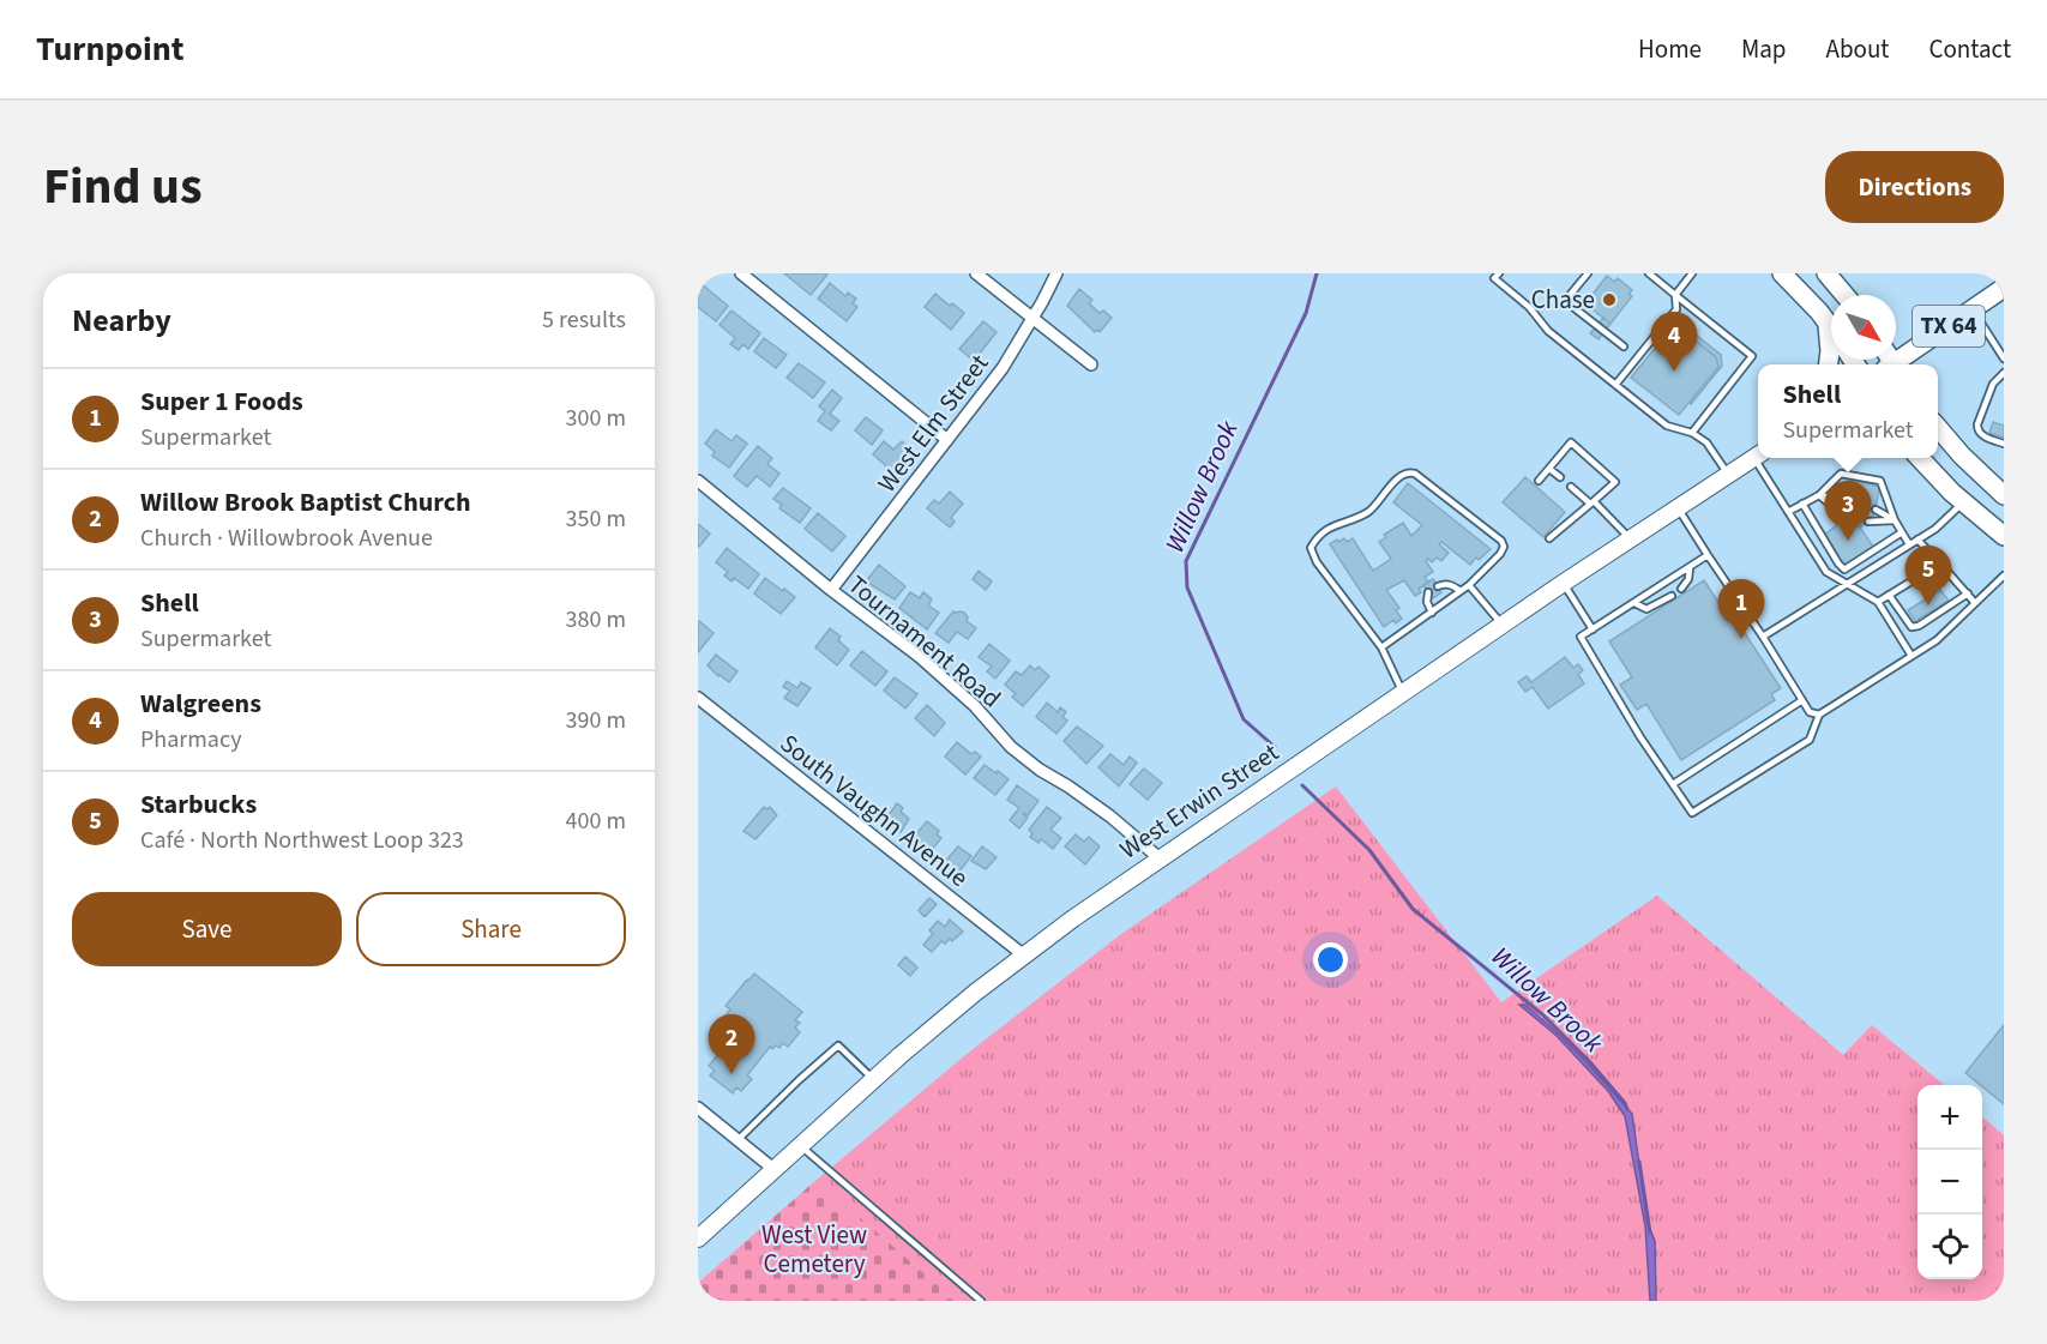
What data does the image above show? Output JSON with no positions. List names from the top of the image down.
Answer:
{
  "streets": {
    "main road": ["TX 64", "West Erwin Street"],
    "street": ["West Elm Street", "Tournament Road", "South Vaughn Avenue"]
  },
  "crossings": [
    ["West Elm Street", "Tournament Road"],
    ["Tournament Road", "West Erwin Street"],
    ["West Erwin Street", "South Vaughn Avenue"]
  ],
  "water": ["Willow Brook"],
  "parks": ["West View Cemetery"],
  "places": ["Chase"],
  "north": "bottom right",
  "page": {
    "header": "Turnpoint",
    "nav": [
      "Home",
      "Map",
      "About",
      "Contact"
    ],
    "title": "Find us",
    "buttons": [
      "Directions",
      ["Save", "Share"]
    ],
    "heading": ["Nearby", "5 results"],
    "pins": [
      "4",
      "3",
      "5",
      "1",
      "2"
    ],
    "popup": ["Shell", "Supermarket"],
    "list": [
      {
        "mark": "1",
        "name": "Super 1 Foods",
        "note": "Supermarket",
        "value": "300 m"
      },
      {
        "mark": "2",
        "name": "Willow Brook Baptist Church",
        "note": "Church · Willowbrook Avenue",
        "value": "350 m"
      },
      {
        "mark": "3",
        "name": "Shell",
        "note": "Supermarket",
        "value": "380 m"
      },
      {
        "mark": "4",
        "name": "Walgreens",
        "note": "Pharmacy",
        "value": "390 m"
      },
      {
        "mark": "5",
        "name": "Starbucks",
        "note": "Café · North Northwest Loop 323",
        "value": "400 m"
      }
    ],
    "map_buttons": ["+", "−"]
  }
}
